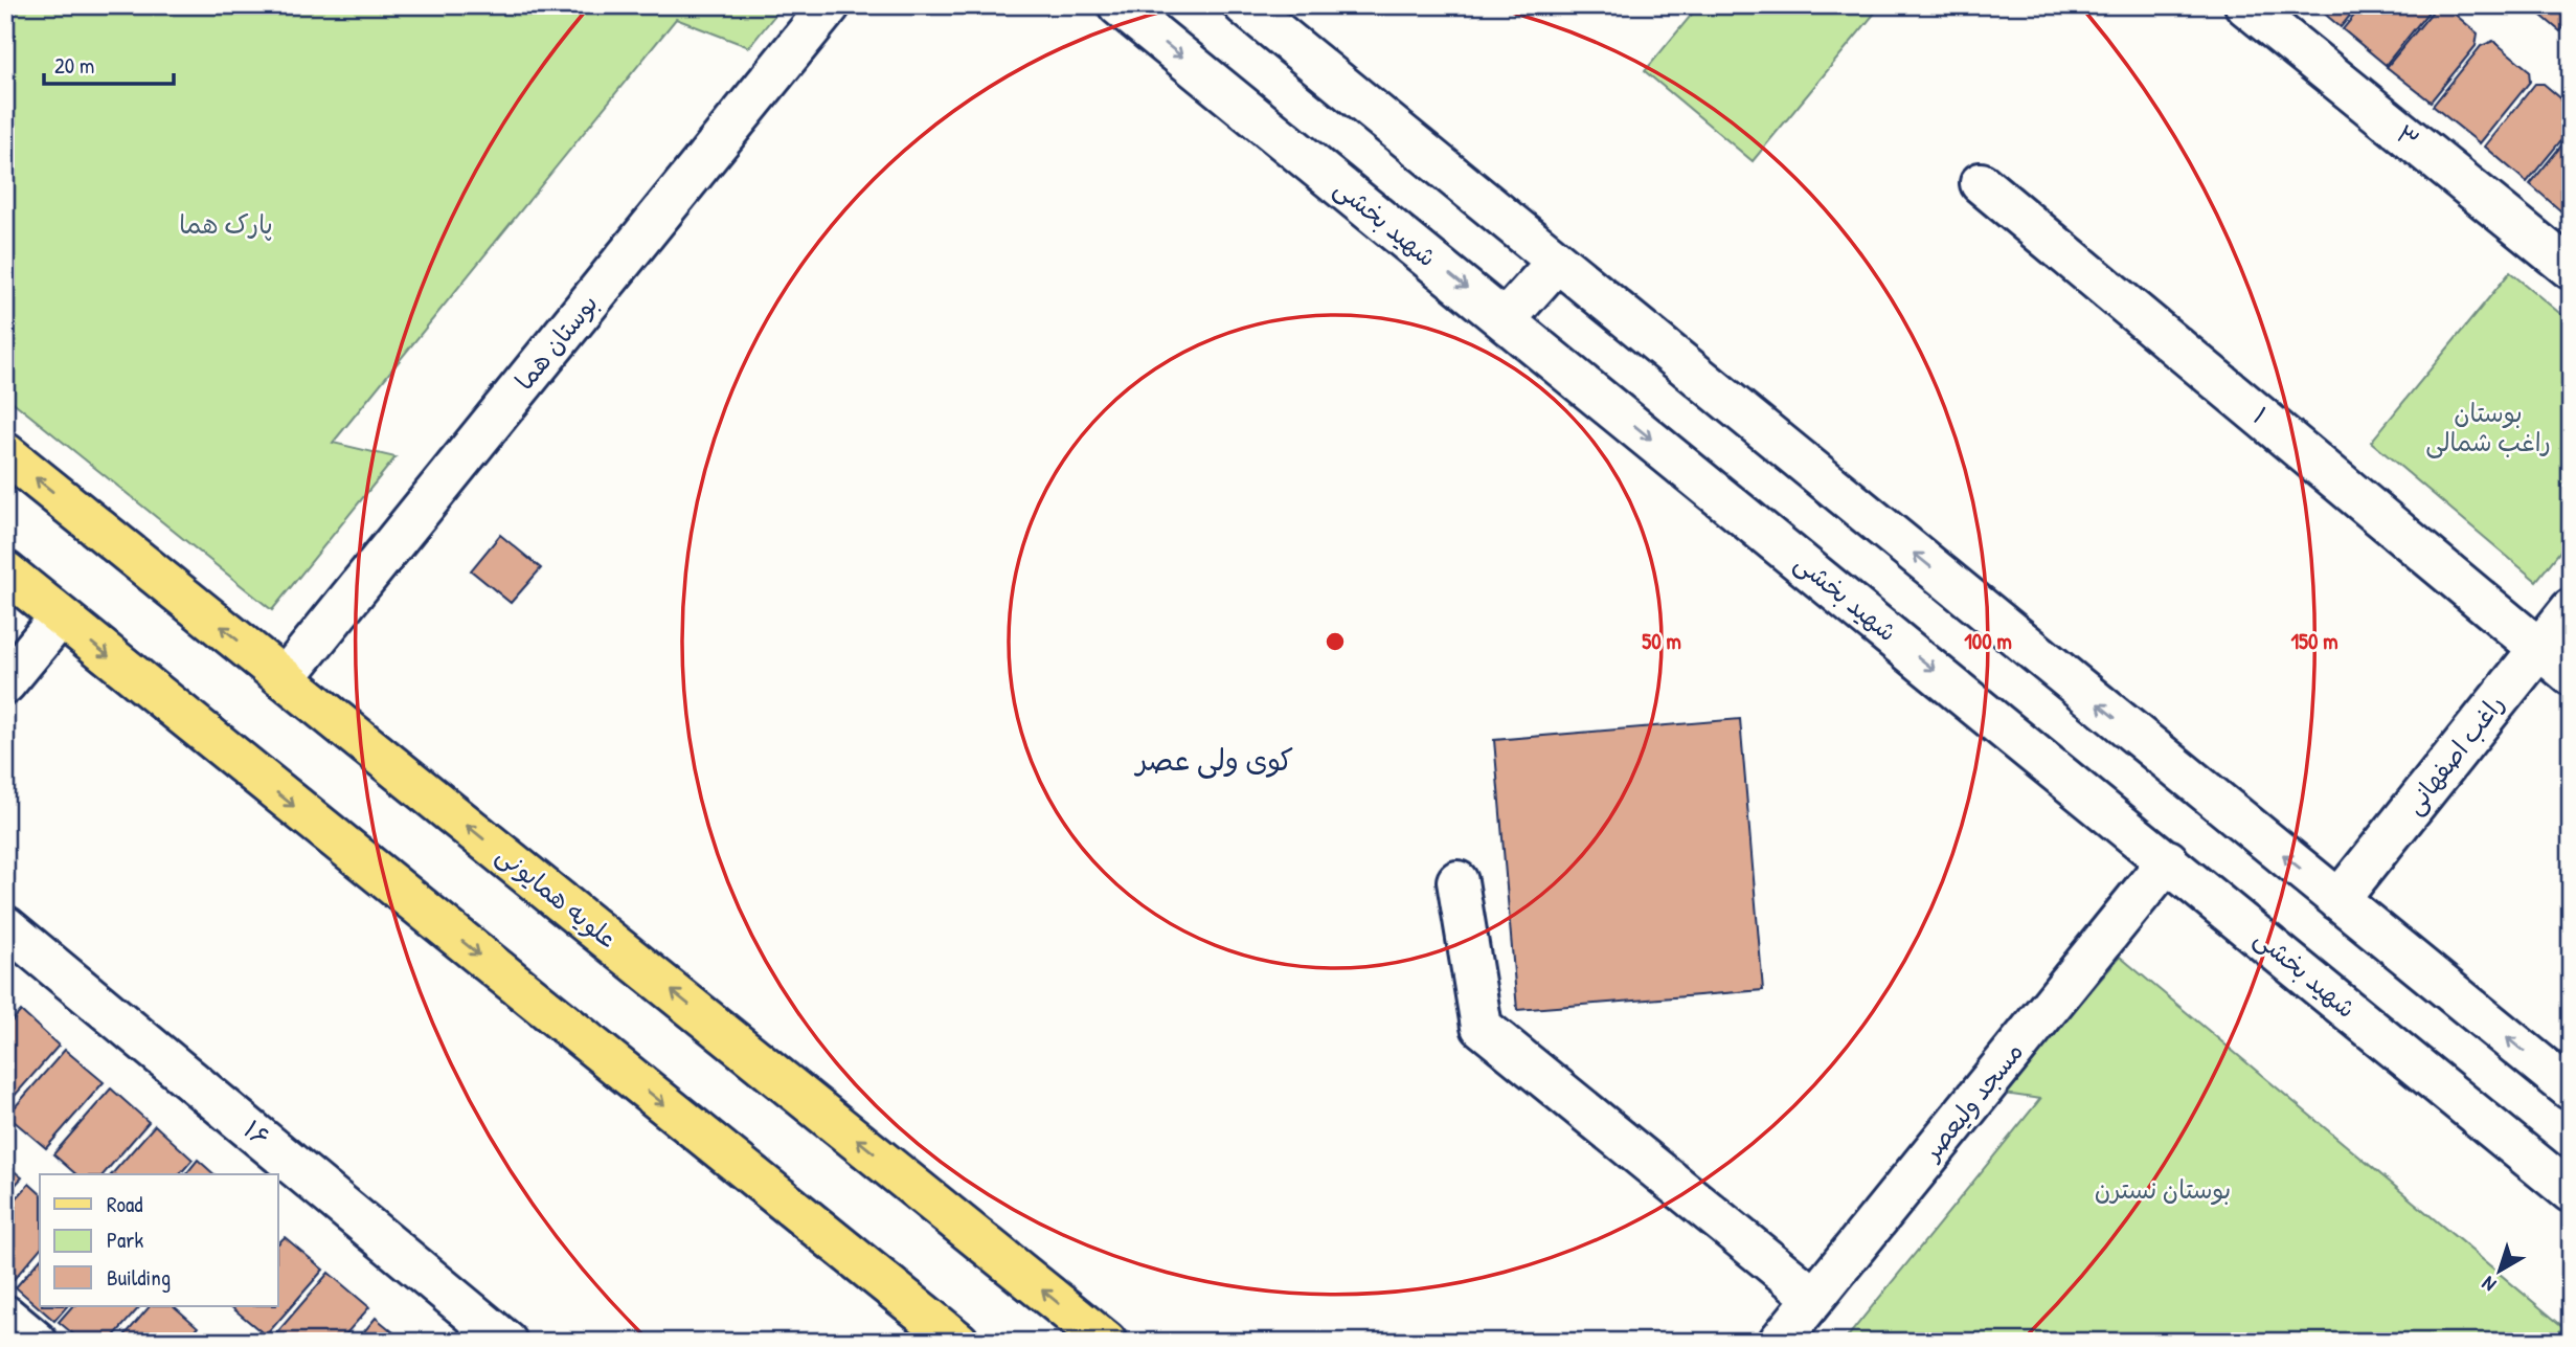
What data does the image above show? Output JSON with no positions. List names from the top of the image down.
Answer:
{
  "streets": {
    "main road": ["علویه همایونی"],
    "street": [
      "۳",
      "شهید بخشی",
      "بوستان هما",
      "۱",
      "راغب اصفهانی",
      "مسجد ولیعصر",
      "۱۶"
    ]
  },
  "crossings": [
    ["شهید بخشی", "مسجد ولیعصر"],
    ["بوستان هما", "علویه همایونی"],
    ["۱", "راغب اصفهانی"]
  ],
  "districts": ["کوی ولی عصر"],
  "parks": ["پارک هما", "بوستان راغب شمالی", "بوستان نسترن"],
  "legend": ["Road", "Park", "Building"],
  "scale_bar": "20 m",
  "north": "bottom left",
  "rings": ["50 m", "100 m", "150 m"]
}
